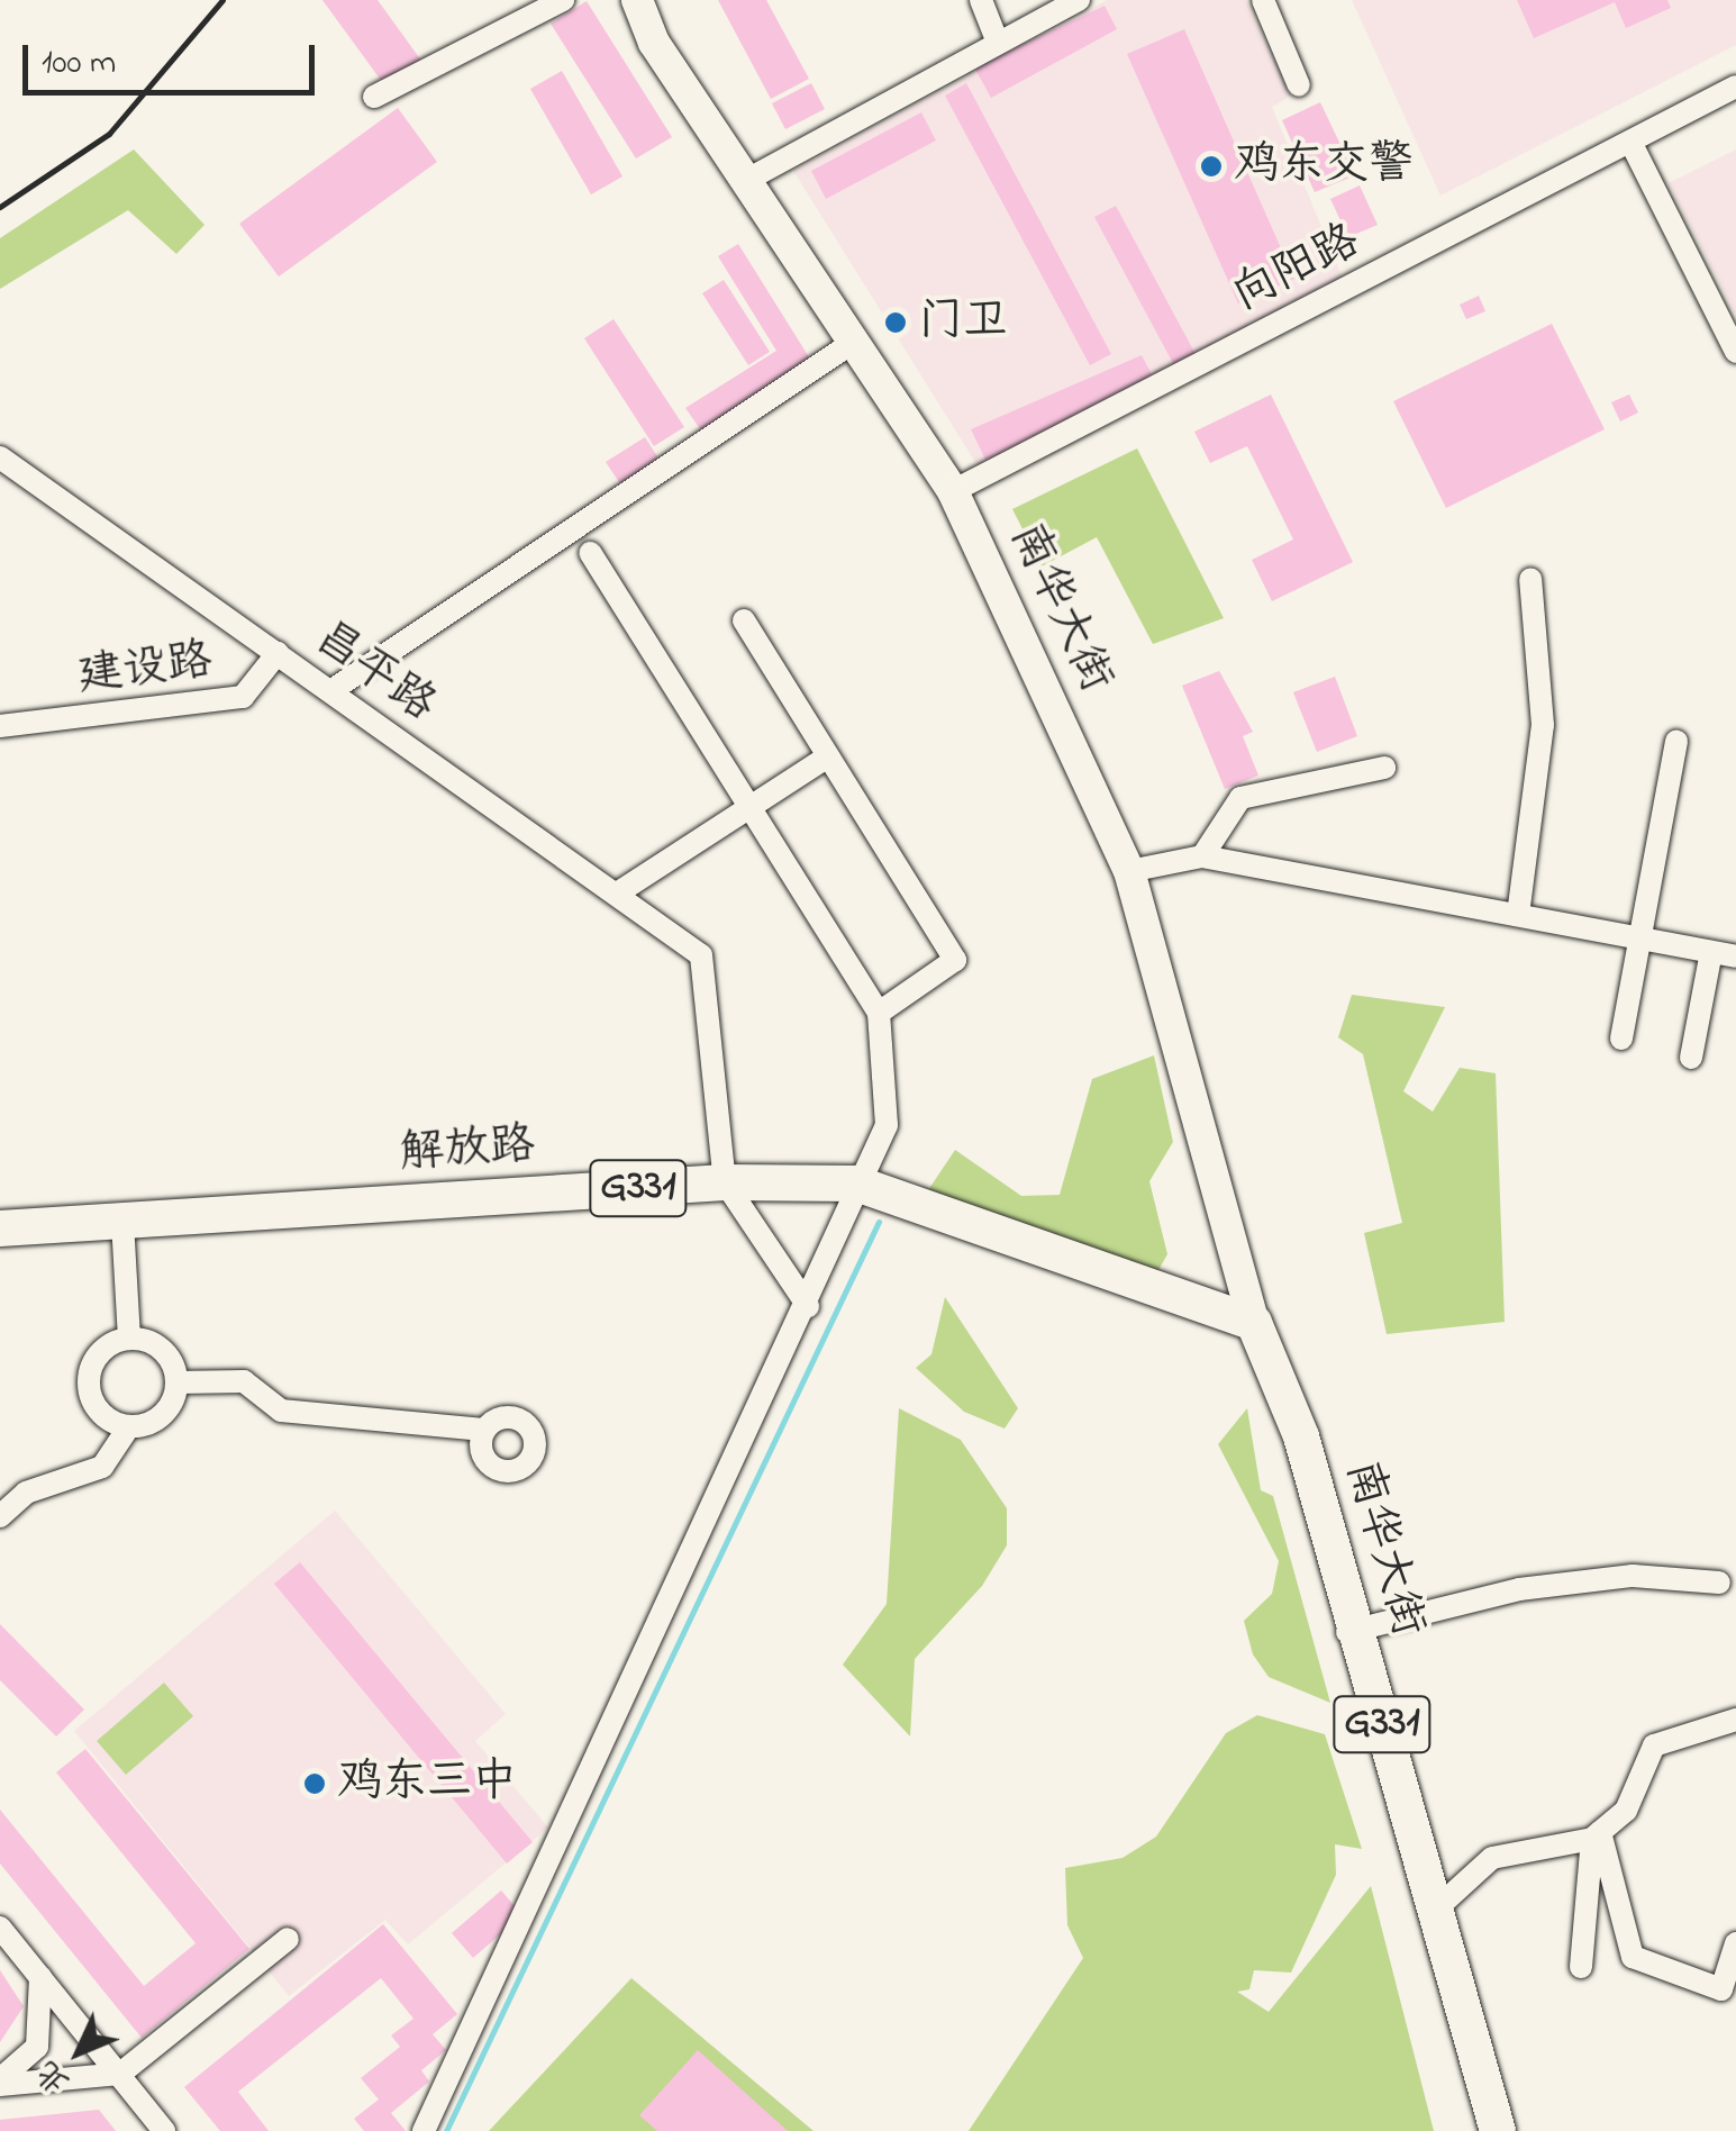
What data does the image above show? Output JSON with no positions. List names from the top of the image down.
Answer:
{
  "streets": {
    "highway": ["南华大街", "解放路", "G331"],
    "street": ["向阳路", "建设路", "昌平路"]
  },
  "crossings": [
    ["向阳路", "南华大街"],
    ["南华大街", "解放路"],
    ["建设路", "昌平路"],
    ["昌平路", "解放路"]
  ],
  "places": ["鸡东交警", "门卫", "鸡东三中"],
  "scale_bar": "100 m",
  "north": "bottom left"
}
